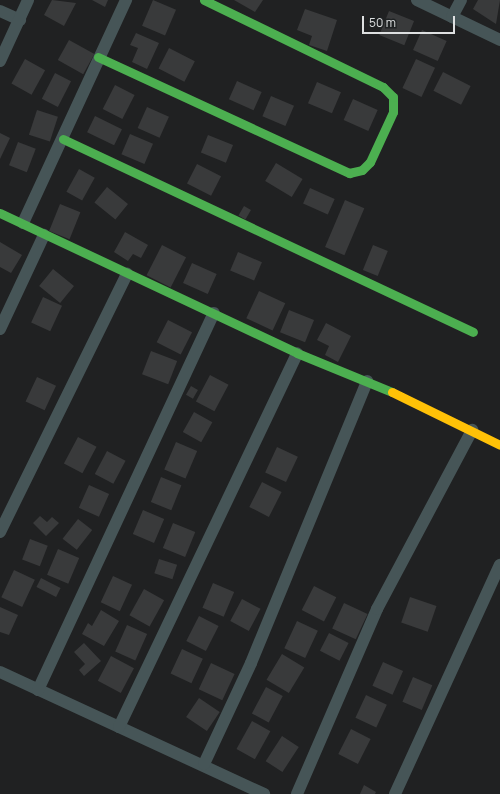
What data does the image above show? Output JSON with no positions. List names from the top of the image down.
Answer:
{
  "scale_bar": "50 m"
}
